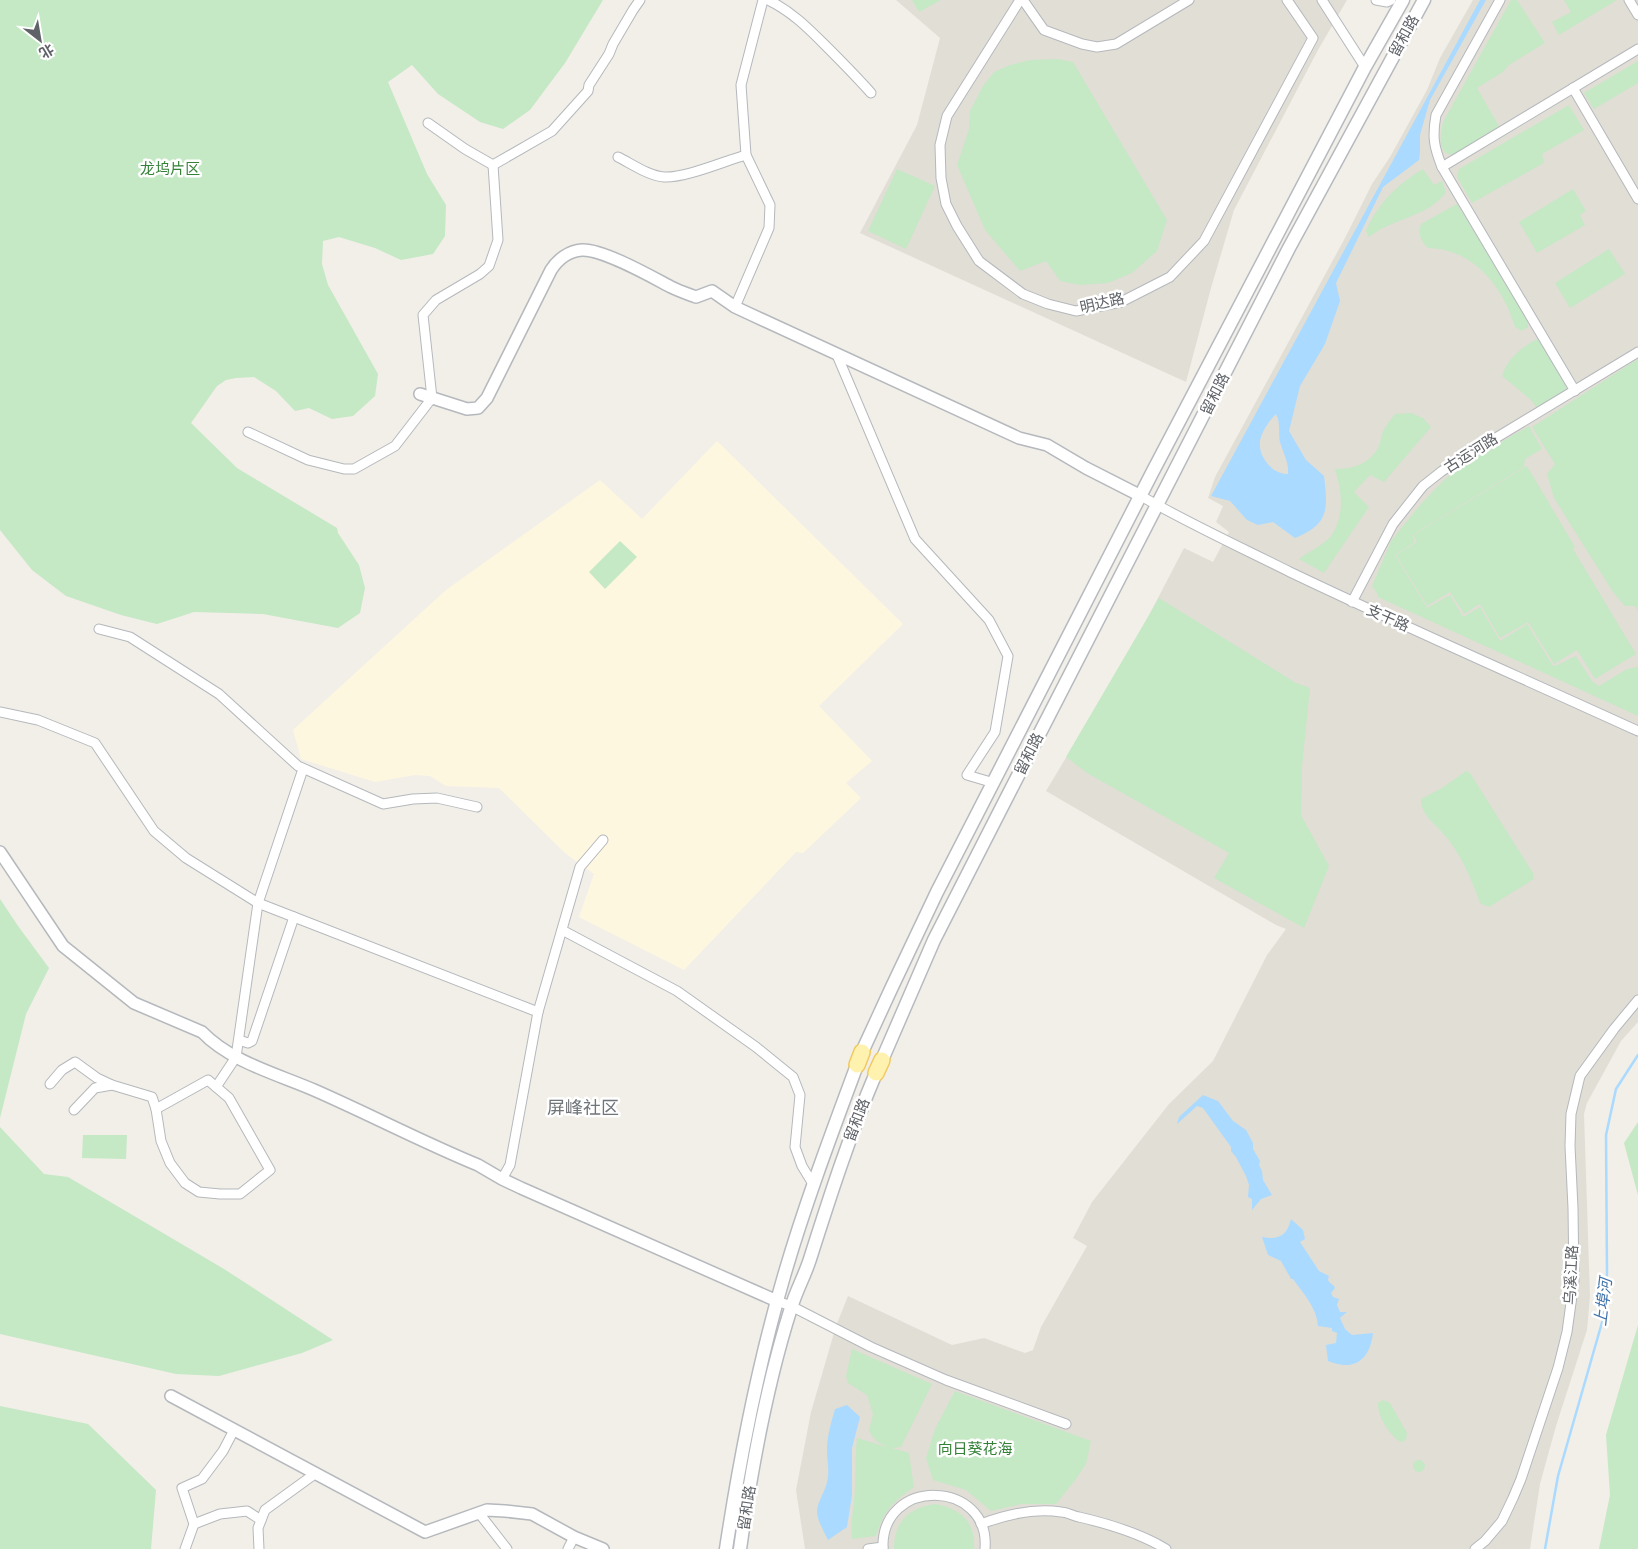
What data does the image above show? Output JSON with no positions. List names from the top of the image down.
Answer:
{
  "streets": {
    "main road": ["留和路"],
    "street": [
      "明达路",
      "古运河路",
      "支干路",
      "乌溪江路"
    ]
  },
  "crossings": [
    ["留和路", "支干路"],
    ["古运河路", "支干路"]
  ],
  "districts": ["屏峰社区"],
  "water": ["上埠河"],
  "parks": ["龙坞片区", "向日葵花海"],
  "north": "bottom right"
}
